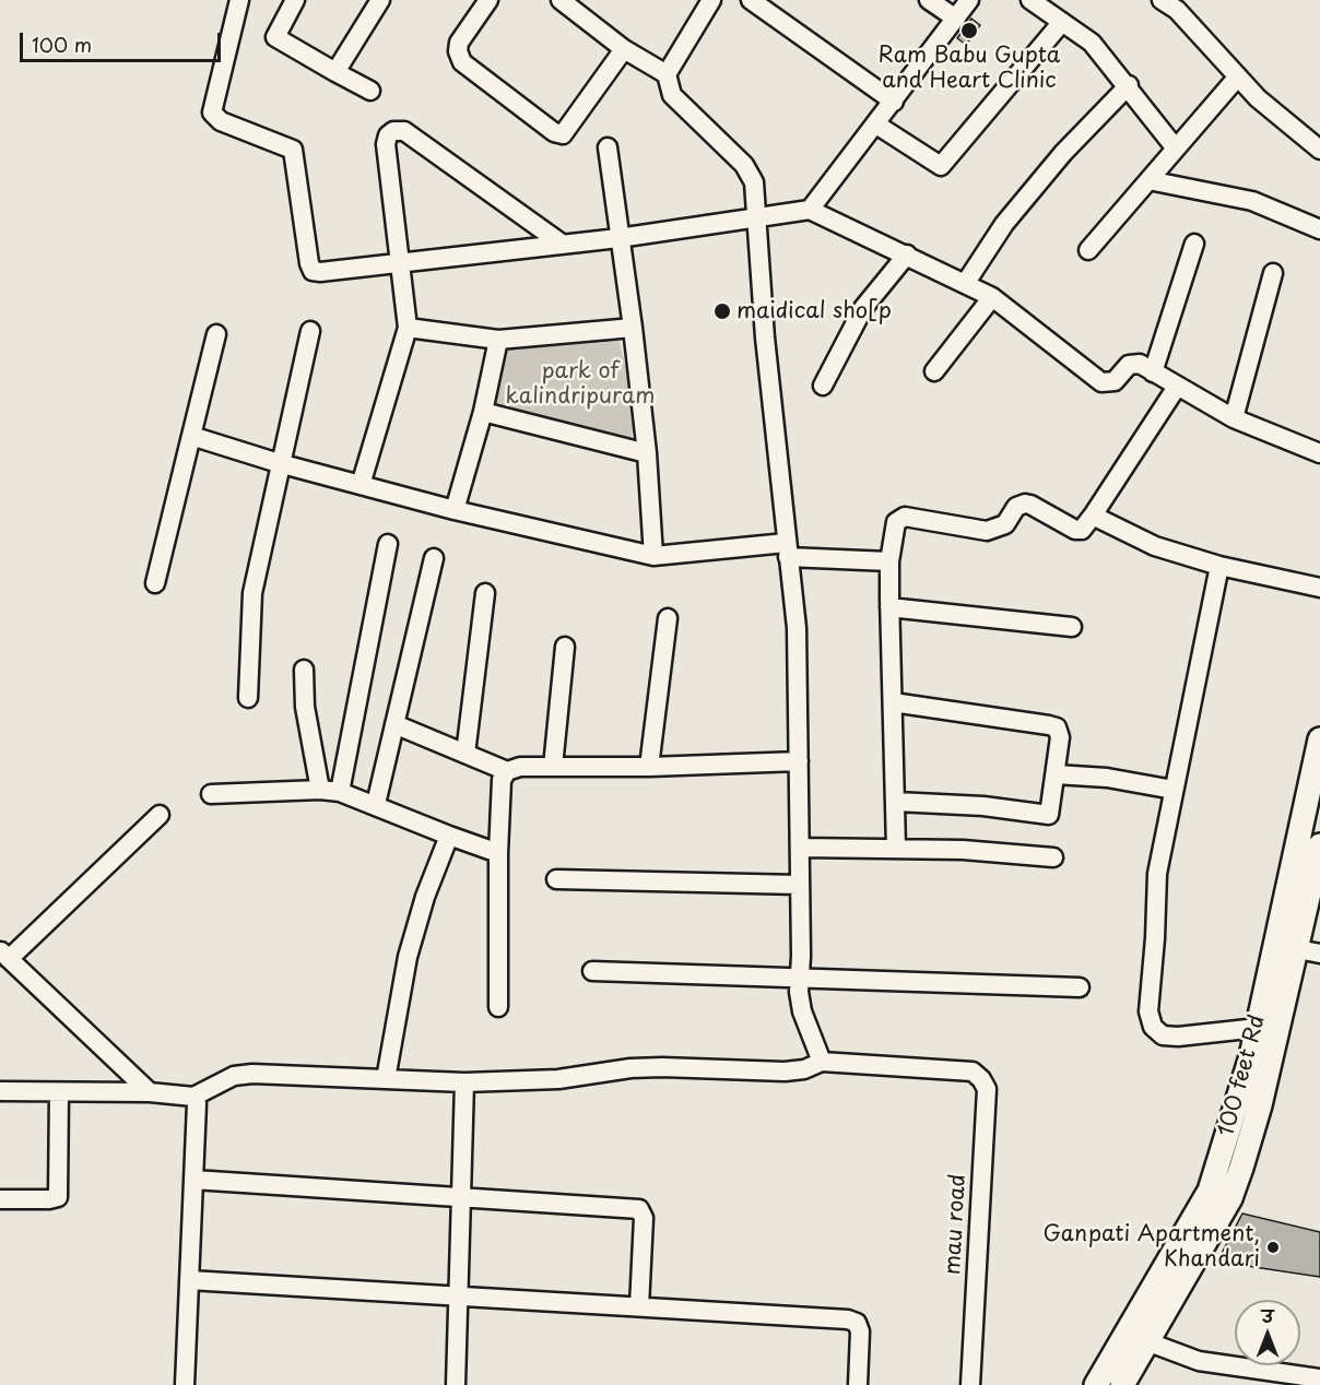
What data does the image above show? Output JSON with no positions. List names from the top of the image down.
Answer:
{
  "streets": {
    "main road": ["100 feet Rd"],
    "street": ["mau road"]
  },
  "parks": ["park of kalindripuram"],
  "places": ["Ram Babu Gupta and Heart Clinic", "maidical sho[p", "Ganpati Apartment, Khandari"],
  "scale_bar": "100 m",
  "north": "top"
}
